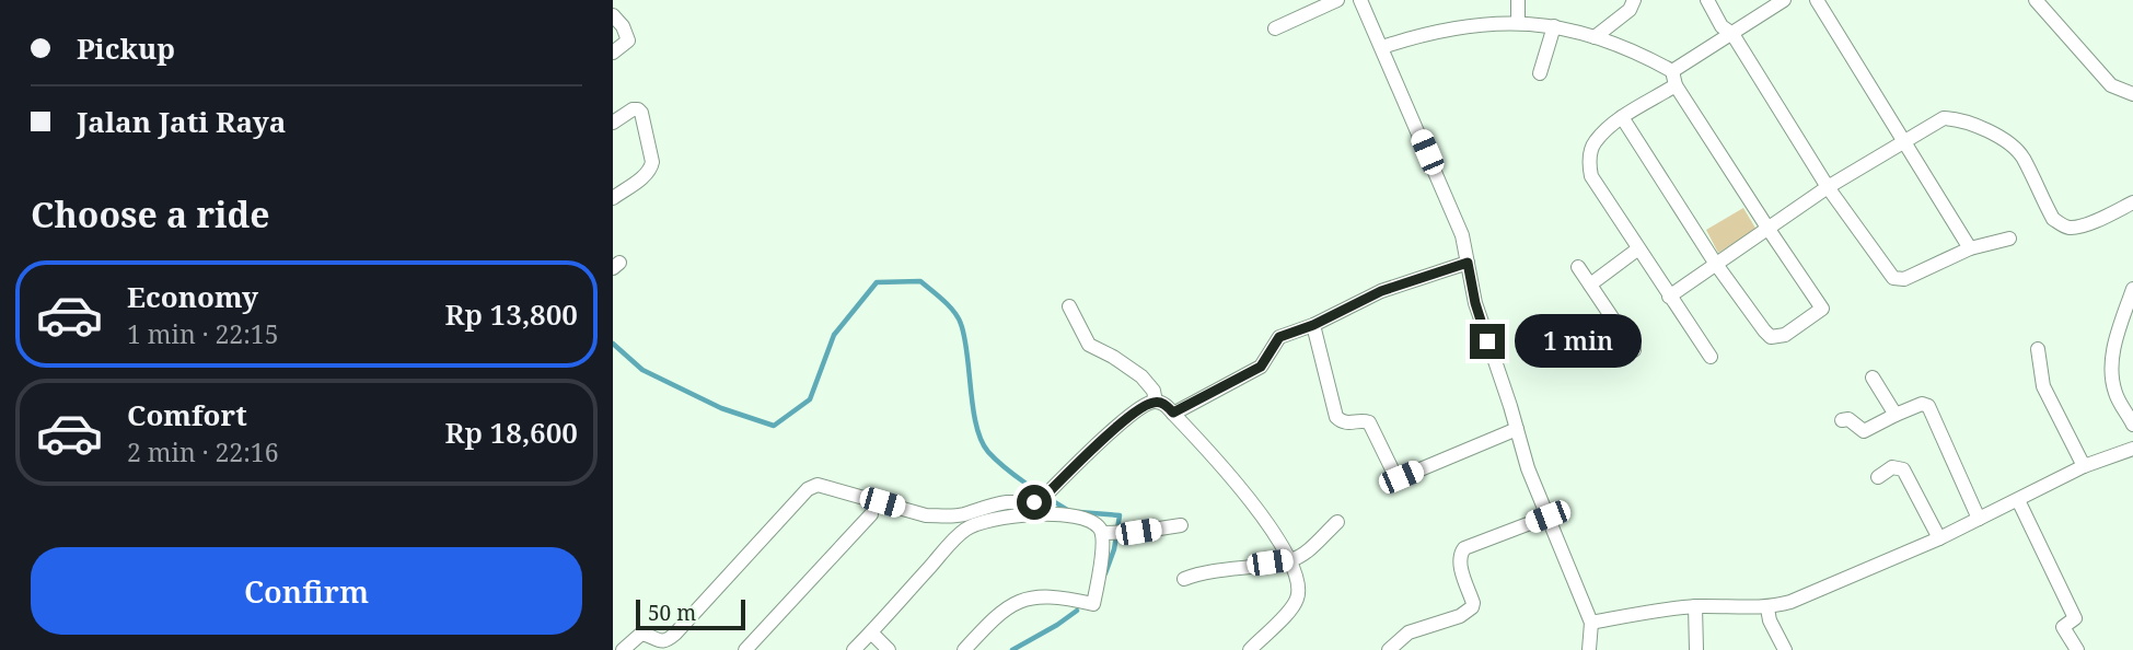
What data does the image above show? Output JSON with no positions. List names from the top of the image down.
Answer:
{
  "scale_bar": "50 m",
  "page": {
    "banner": ["Pickup", "Jalan Jati Raya"],
    "heading": "Choose a ride",
    "list": [
      {
        "name": "Economy",
        "note": "1 min · 22:15",
        "value": "Rp 13,800"
      },
      {
        "name": "Comfort",
        "note": "2 min · 22:16",
        "value": "Rp 18,600"
      }
    ],
    "bubble": "1 min",
    "buttons": "Confirm",
    "scale": "50 m"
  }
}
